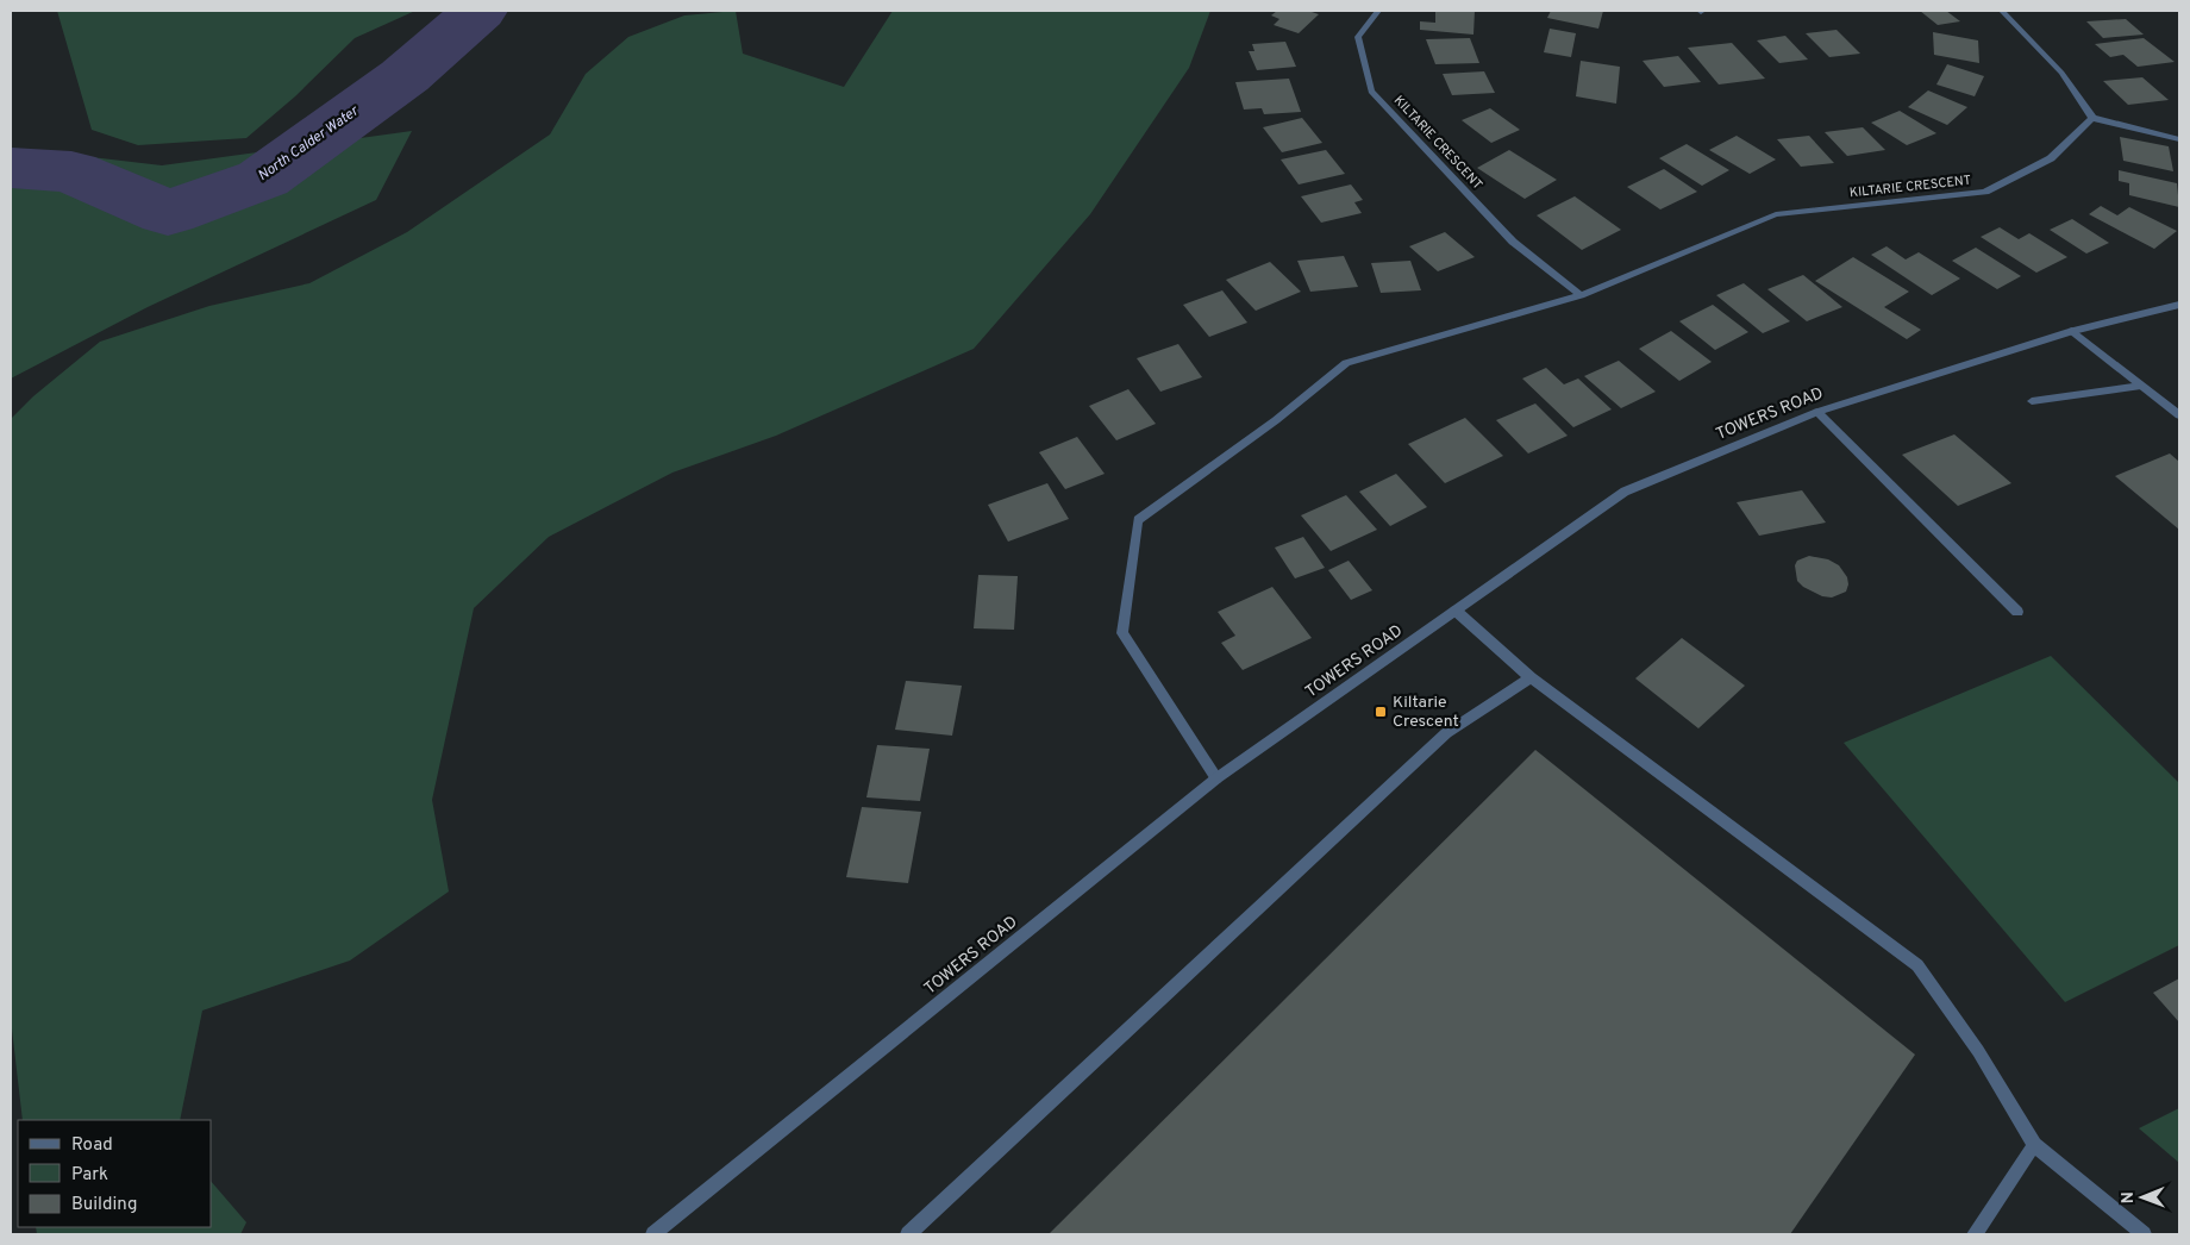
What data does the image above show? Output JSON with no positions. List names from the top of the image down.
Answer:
{
  "streets": {
    "street": ["KILTARIE CRESCENT", "TOWERS ROAD"]
  },
  "crossings": [
    ["KILTARIE CRESCENT", "TOWERS ROAD"]
  ],
  "water": ["North Calder Water"],
  "places": {
    "transit": ["Kiltarie Crescent"]
  },
  "legend": ["Road", "Park", "Building"],
  "north": "left"
}
